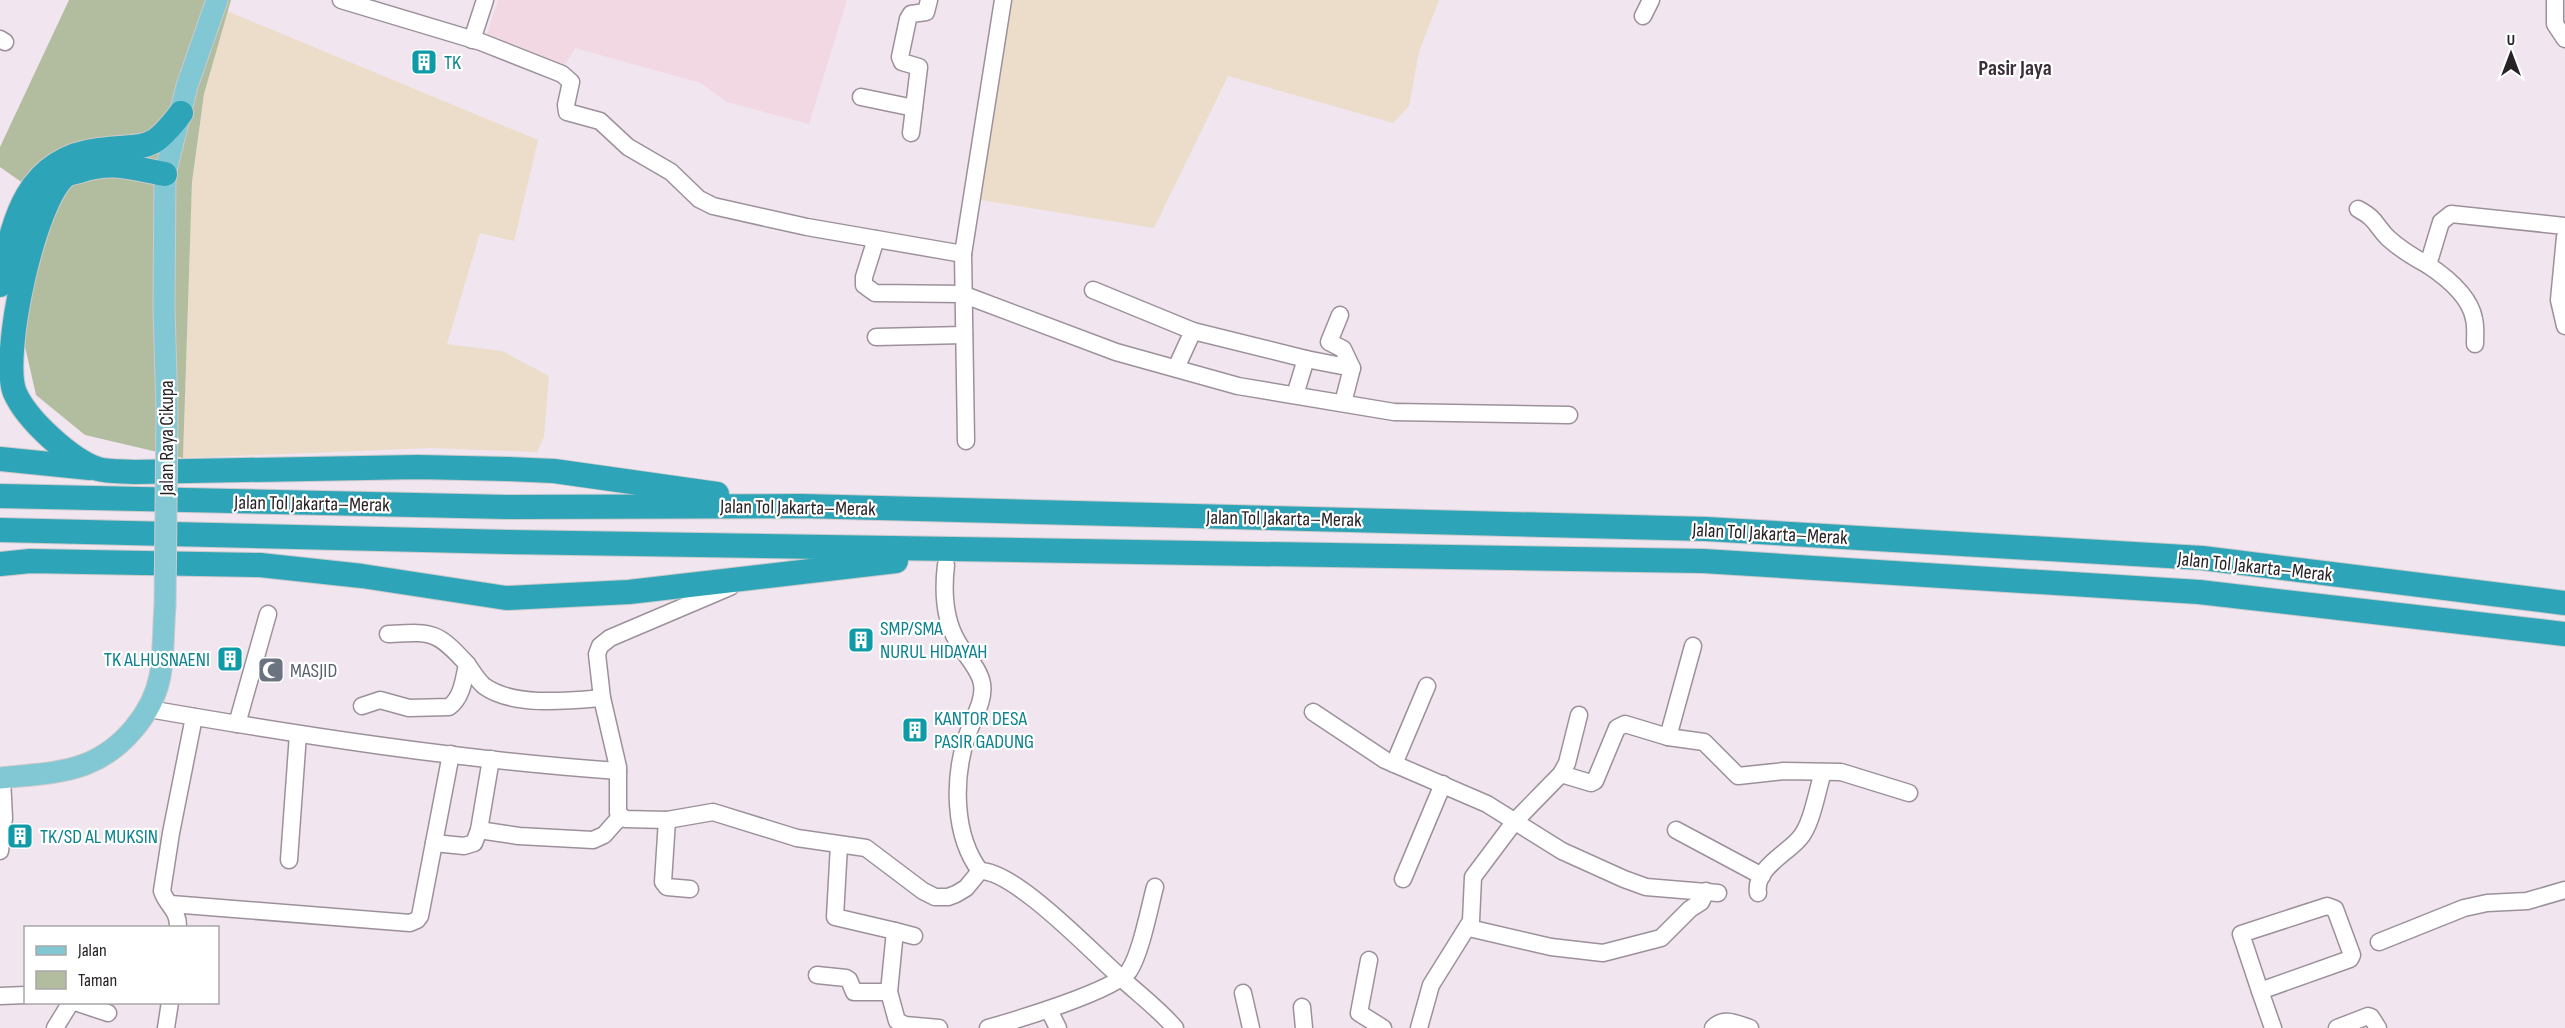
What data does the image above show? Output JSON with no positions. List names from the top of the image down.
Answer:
{
  "streets": {
    "highway": ["Jalan Tol Jakarta–Merak"],
    "main road": ["Jalan Raya Cikupa"]
  },
  "districts": ["Pasir Jaya"],
  "places": {
    "building": [
      "TK",
      "SMP/SMA NURUL HIDAYAH",
      "TK ALHUSNAENI",
      "KANTOR DESA PASIR GADUNG",
      "TK/SD AL MUKSIN"
    ],
    "mosque": ["MASJID"]
  },
  "legend": ["Jalan", "Taman"],
  "north": "top"
}
